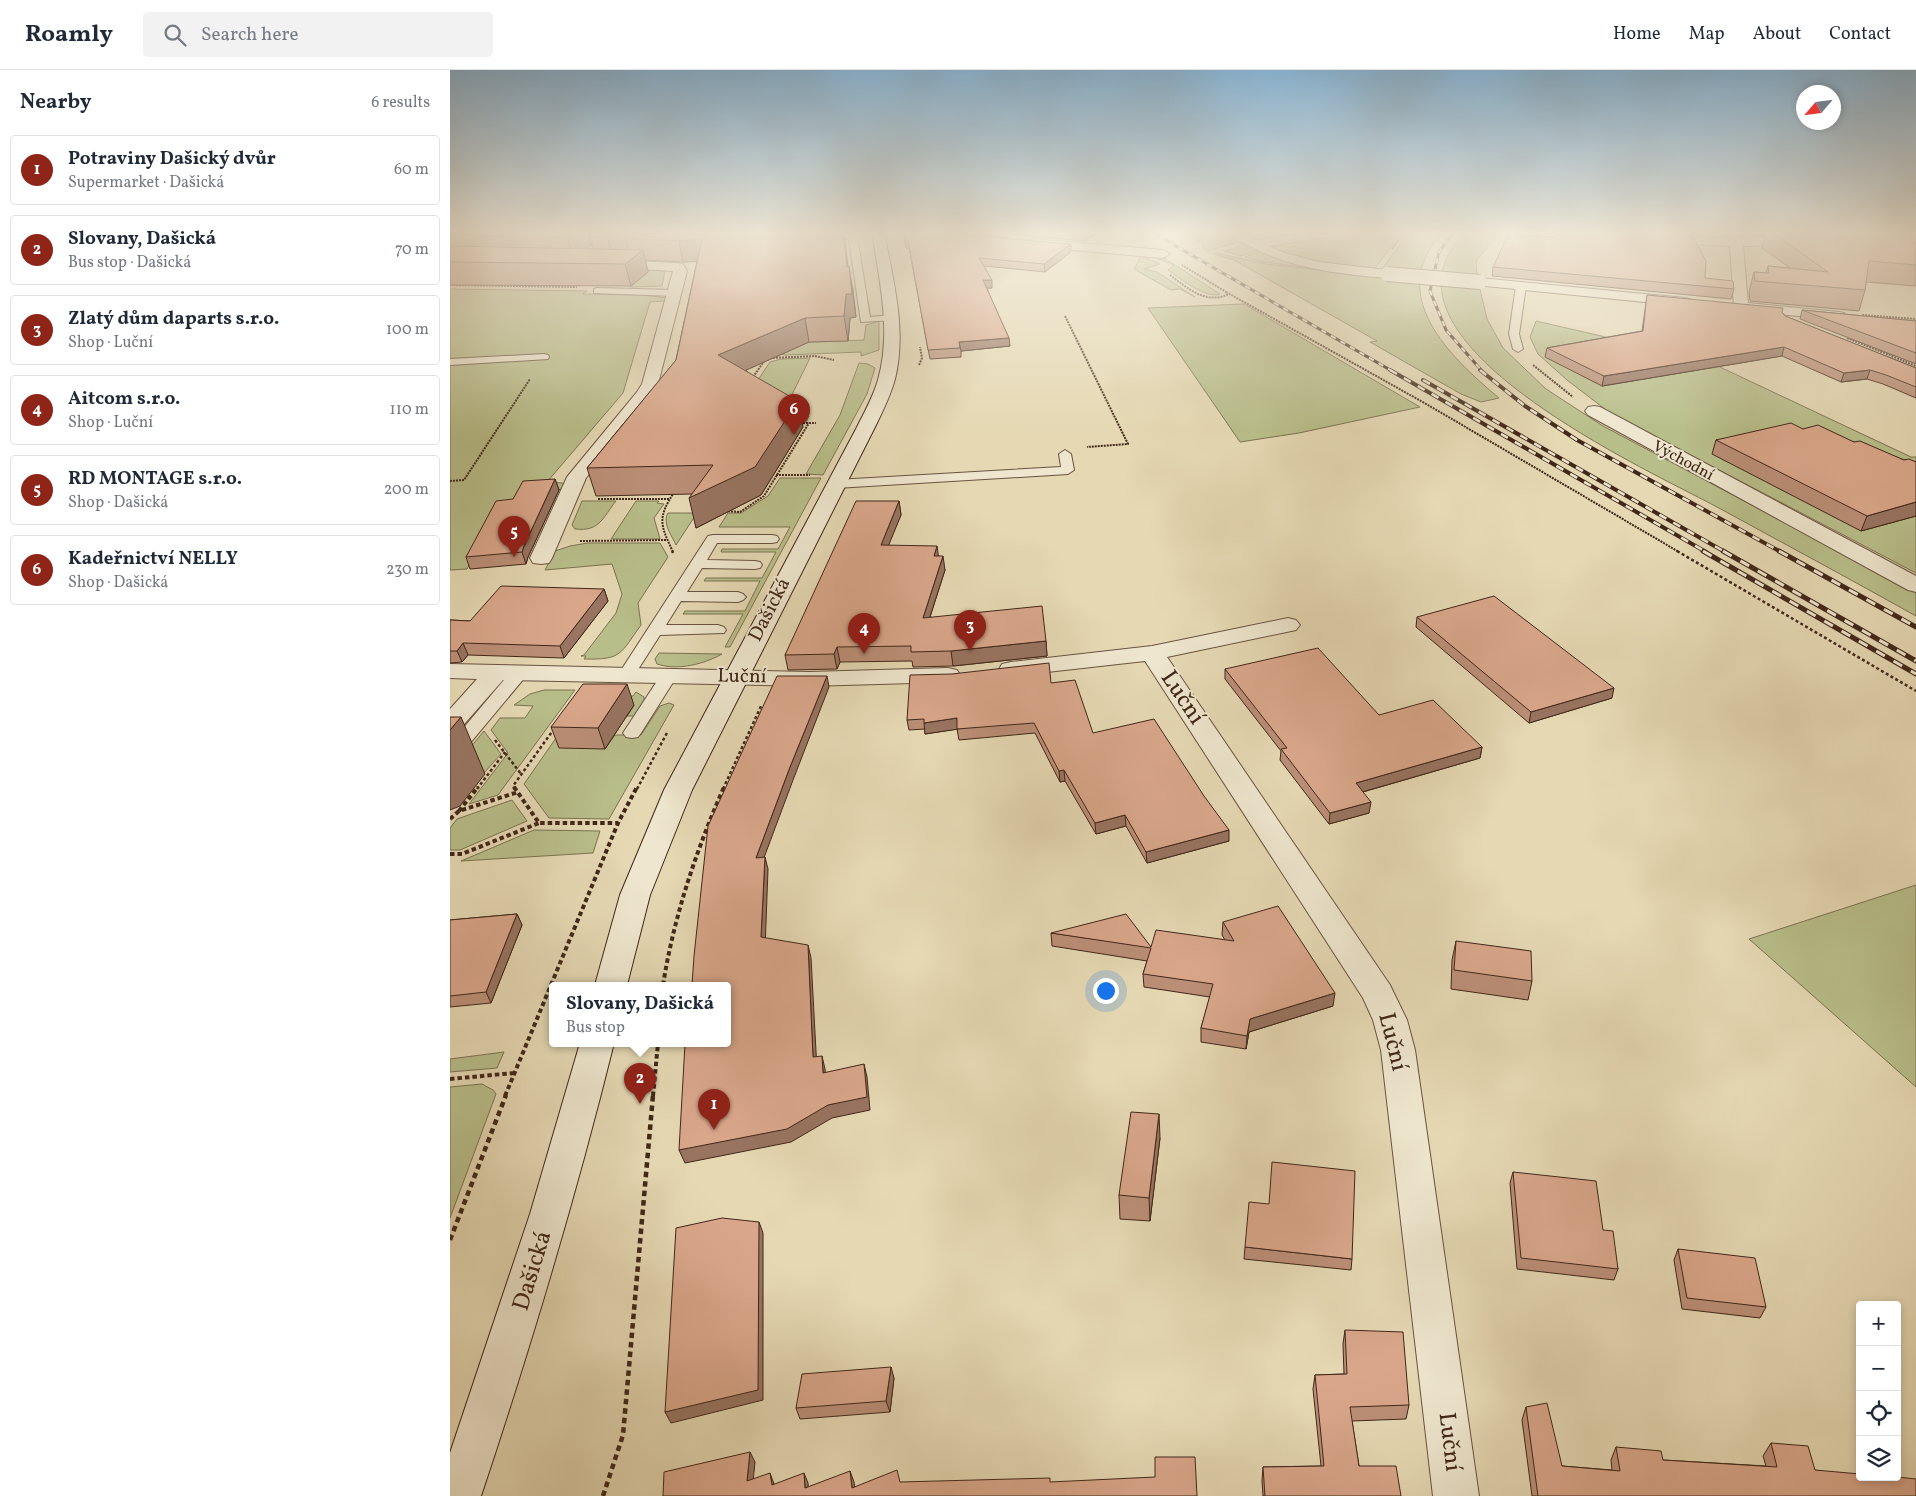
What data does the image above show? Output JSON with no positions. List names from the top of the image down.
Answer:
{
  "streets": {
    "street": ["Východní", "Dašická", "Luční"]
  },
  "crossings": [
    ["Dašická", "Luční"]
  ],
  "north": "bottom left",
  "page": {
    "header": "Roamly",
    "search": "Search here",
    "nav": [
      "Home",
      "Map",
      "About",
      "Contact"
    ],
    "heading": ["Nearby", "6 results"],
    "list": [
      {
        "mark": "1",
        "name": "Potraviny Dašický dvůr",
        "note": "Supermarket · Dašická",
        "value": "60 m"
      },
      {
        "mark": "2",
        "name": "Slovany, Dašická",
        "note": "Bus stop · Dašická",
        "value": "70 m"
      },
      {
        "mark": "3",
        "name": "Zlatý dům daparts s.r.o.",
        "note": "Shop · Luční",
        "value": "100 m"
      },
      {
        "mark": "4",
        "name": "Aitcom s.r.o.",
        "note": "Shop · Luční",
        "value": "110 m"
      },
      {
        "mark": "5",
        "name": "RD MONTAGE s.r.o.",
        "note": "Shop · Dašická",
        "value": "200 m"
      },
      {
        "mark": "6",
        "name": "Kadeřnictví NELLY",
        "note": "Shop · Dašická",
        "value": "230 m"
      }
    ],
    "pins": [
      "6",
      "5",
      "3",
      "4",
      "2",
      "1"
    ],
    "popup": ["Slovany, Dašická", "Bus stop"],
    "map_buttons": ["+", "−"]
  }
}
